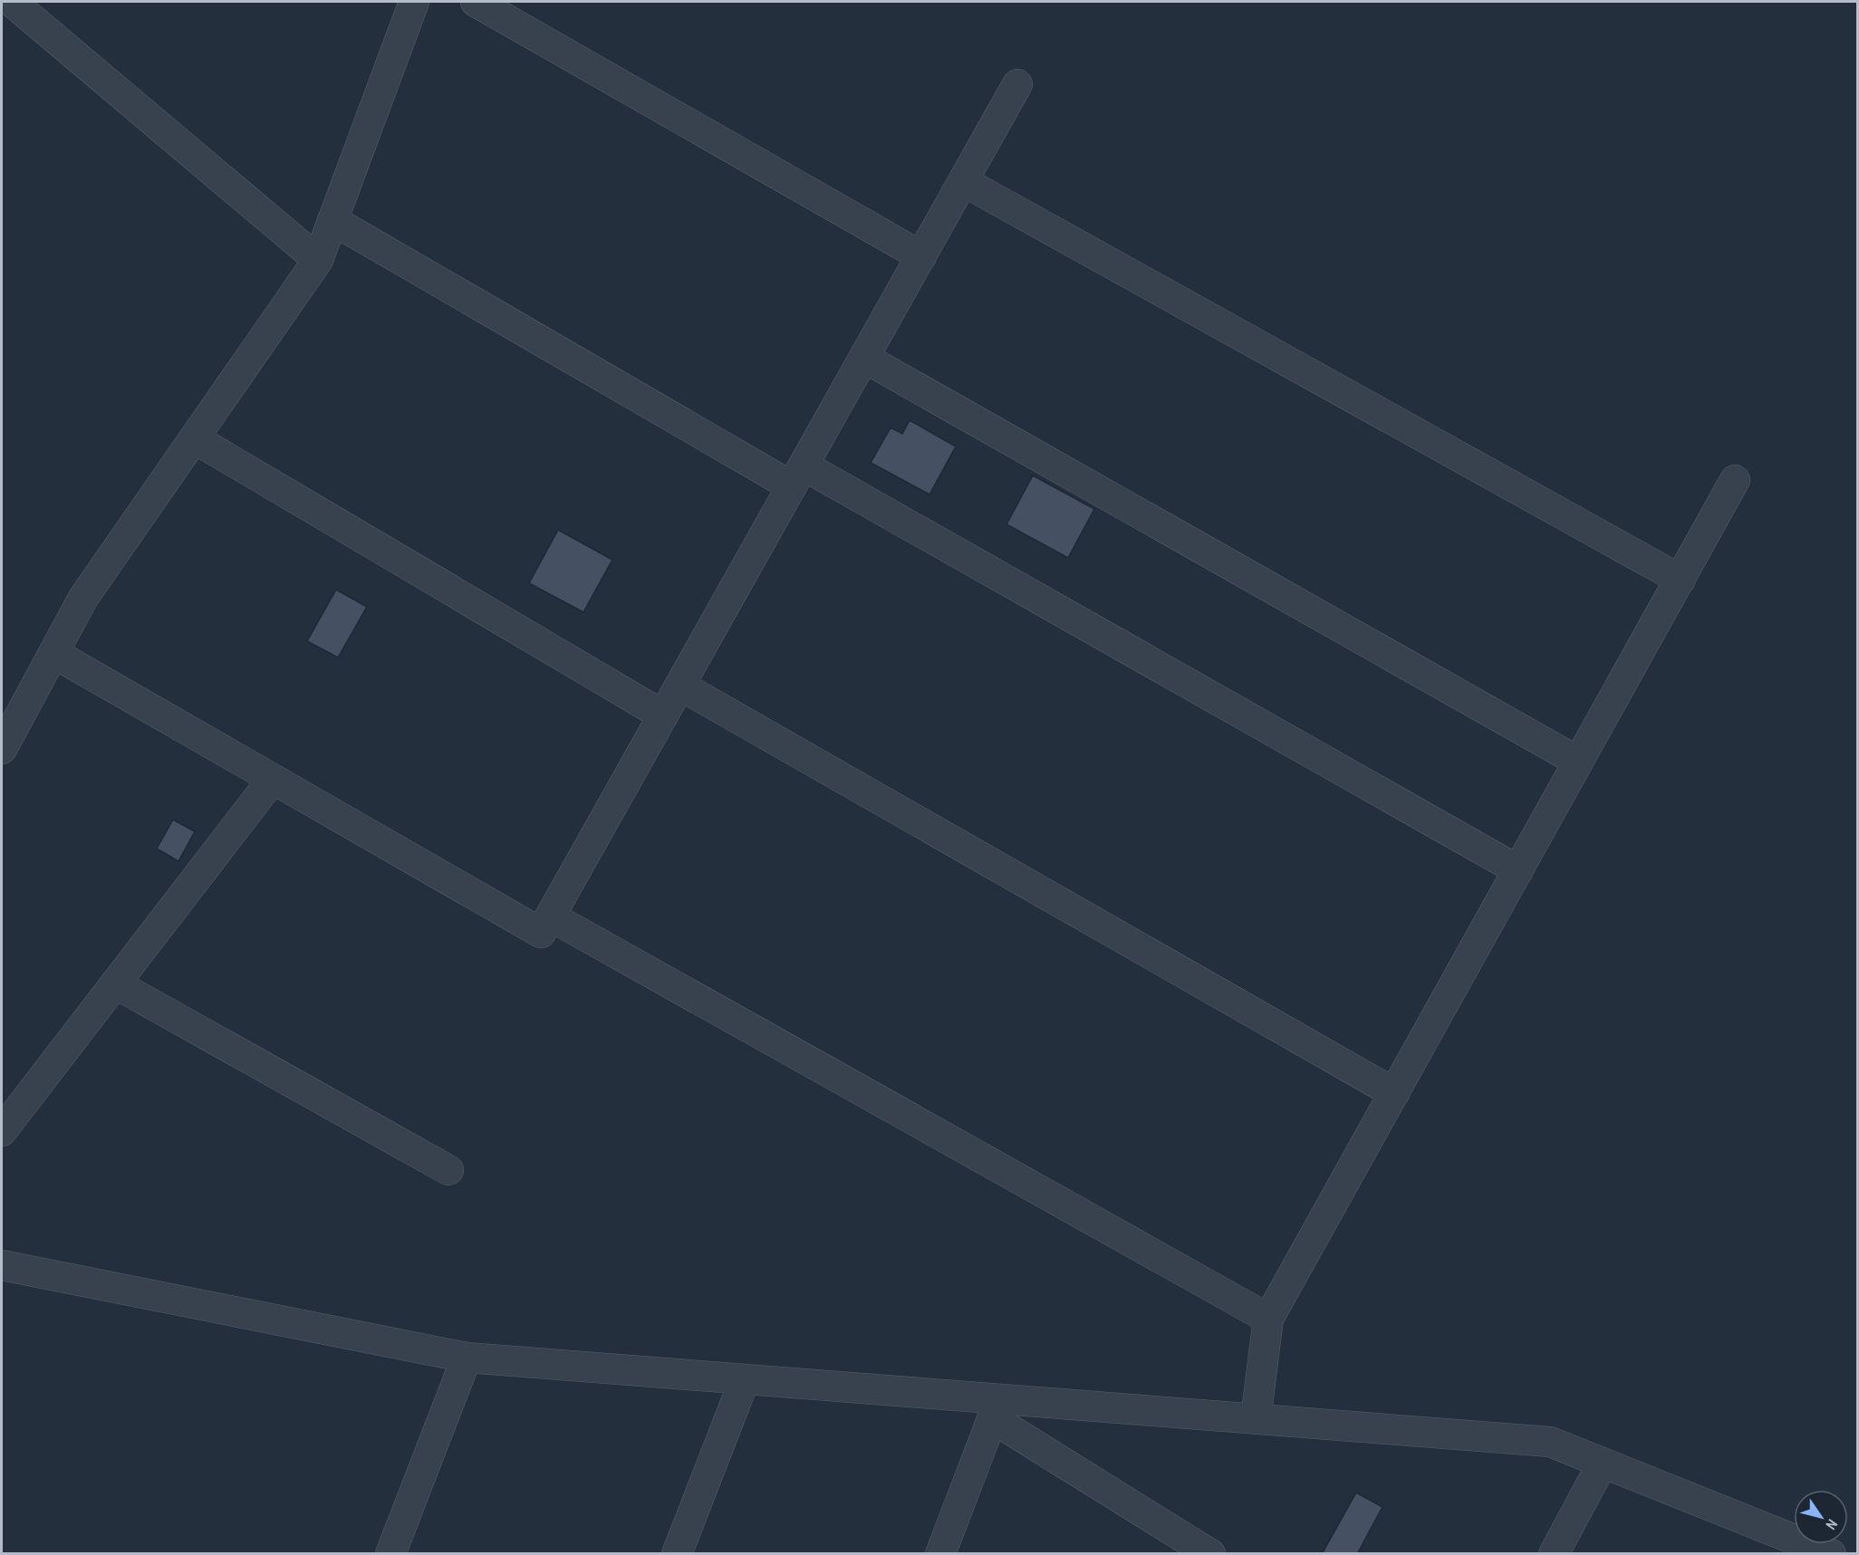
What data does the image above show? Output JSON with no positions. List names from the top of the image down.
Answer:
{
  "north": "bottom right"
}
